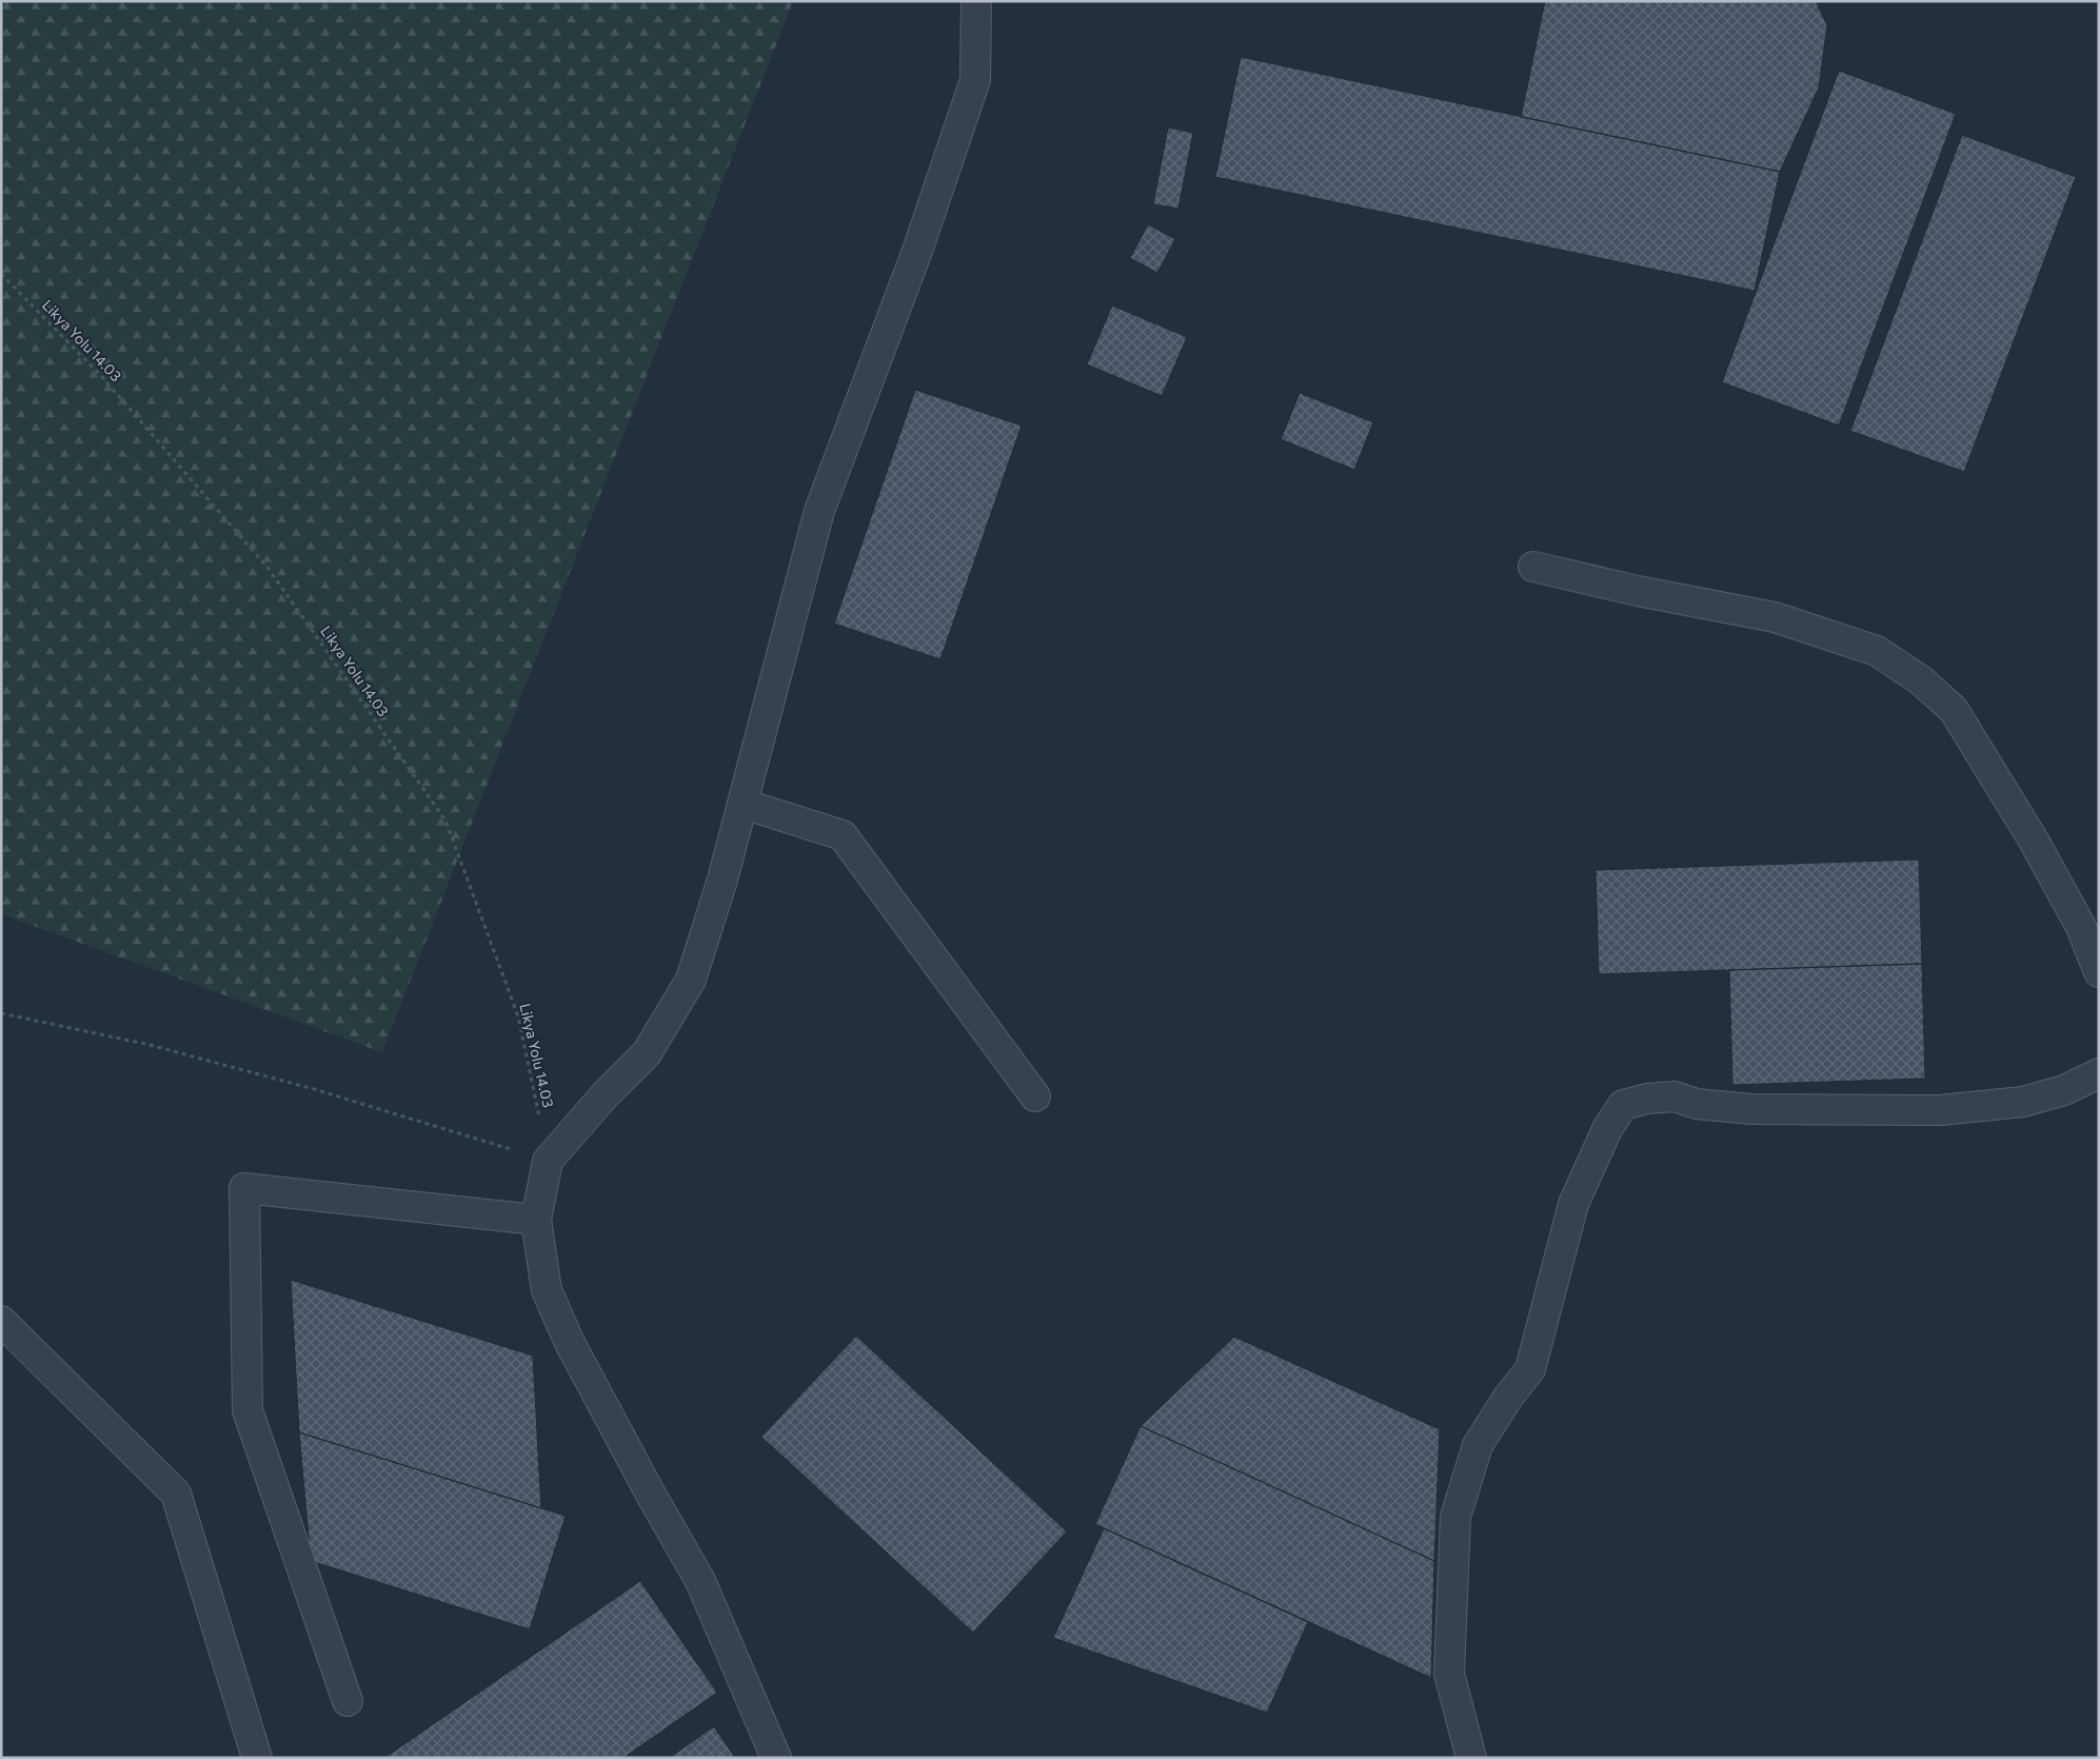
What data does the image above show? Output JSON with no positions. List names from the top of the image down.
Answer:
{
  "streets": {
    "path": ["Likya Yolu 14.03"]
  }
}
